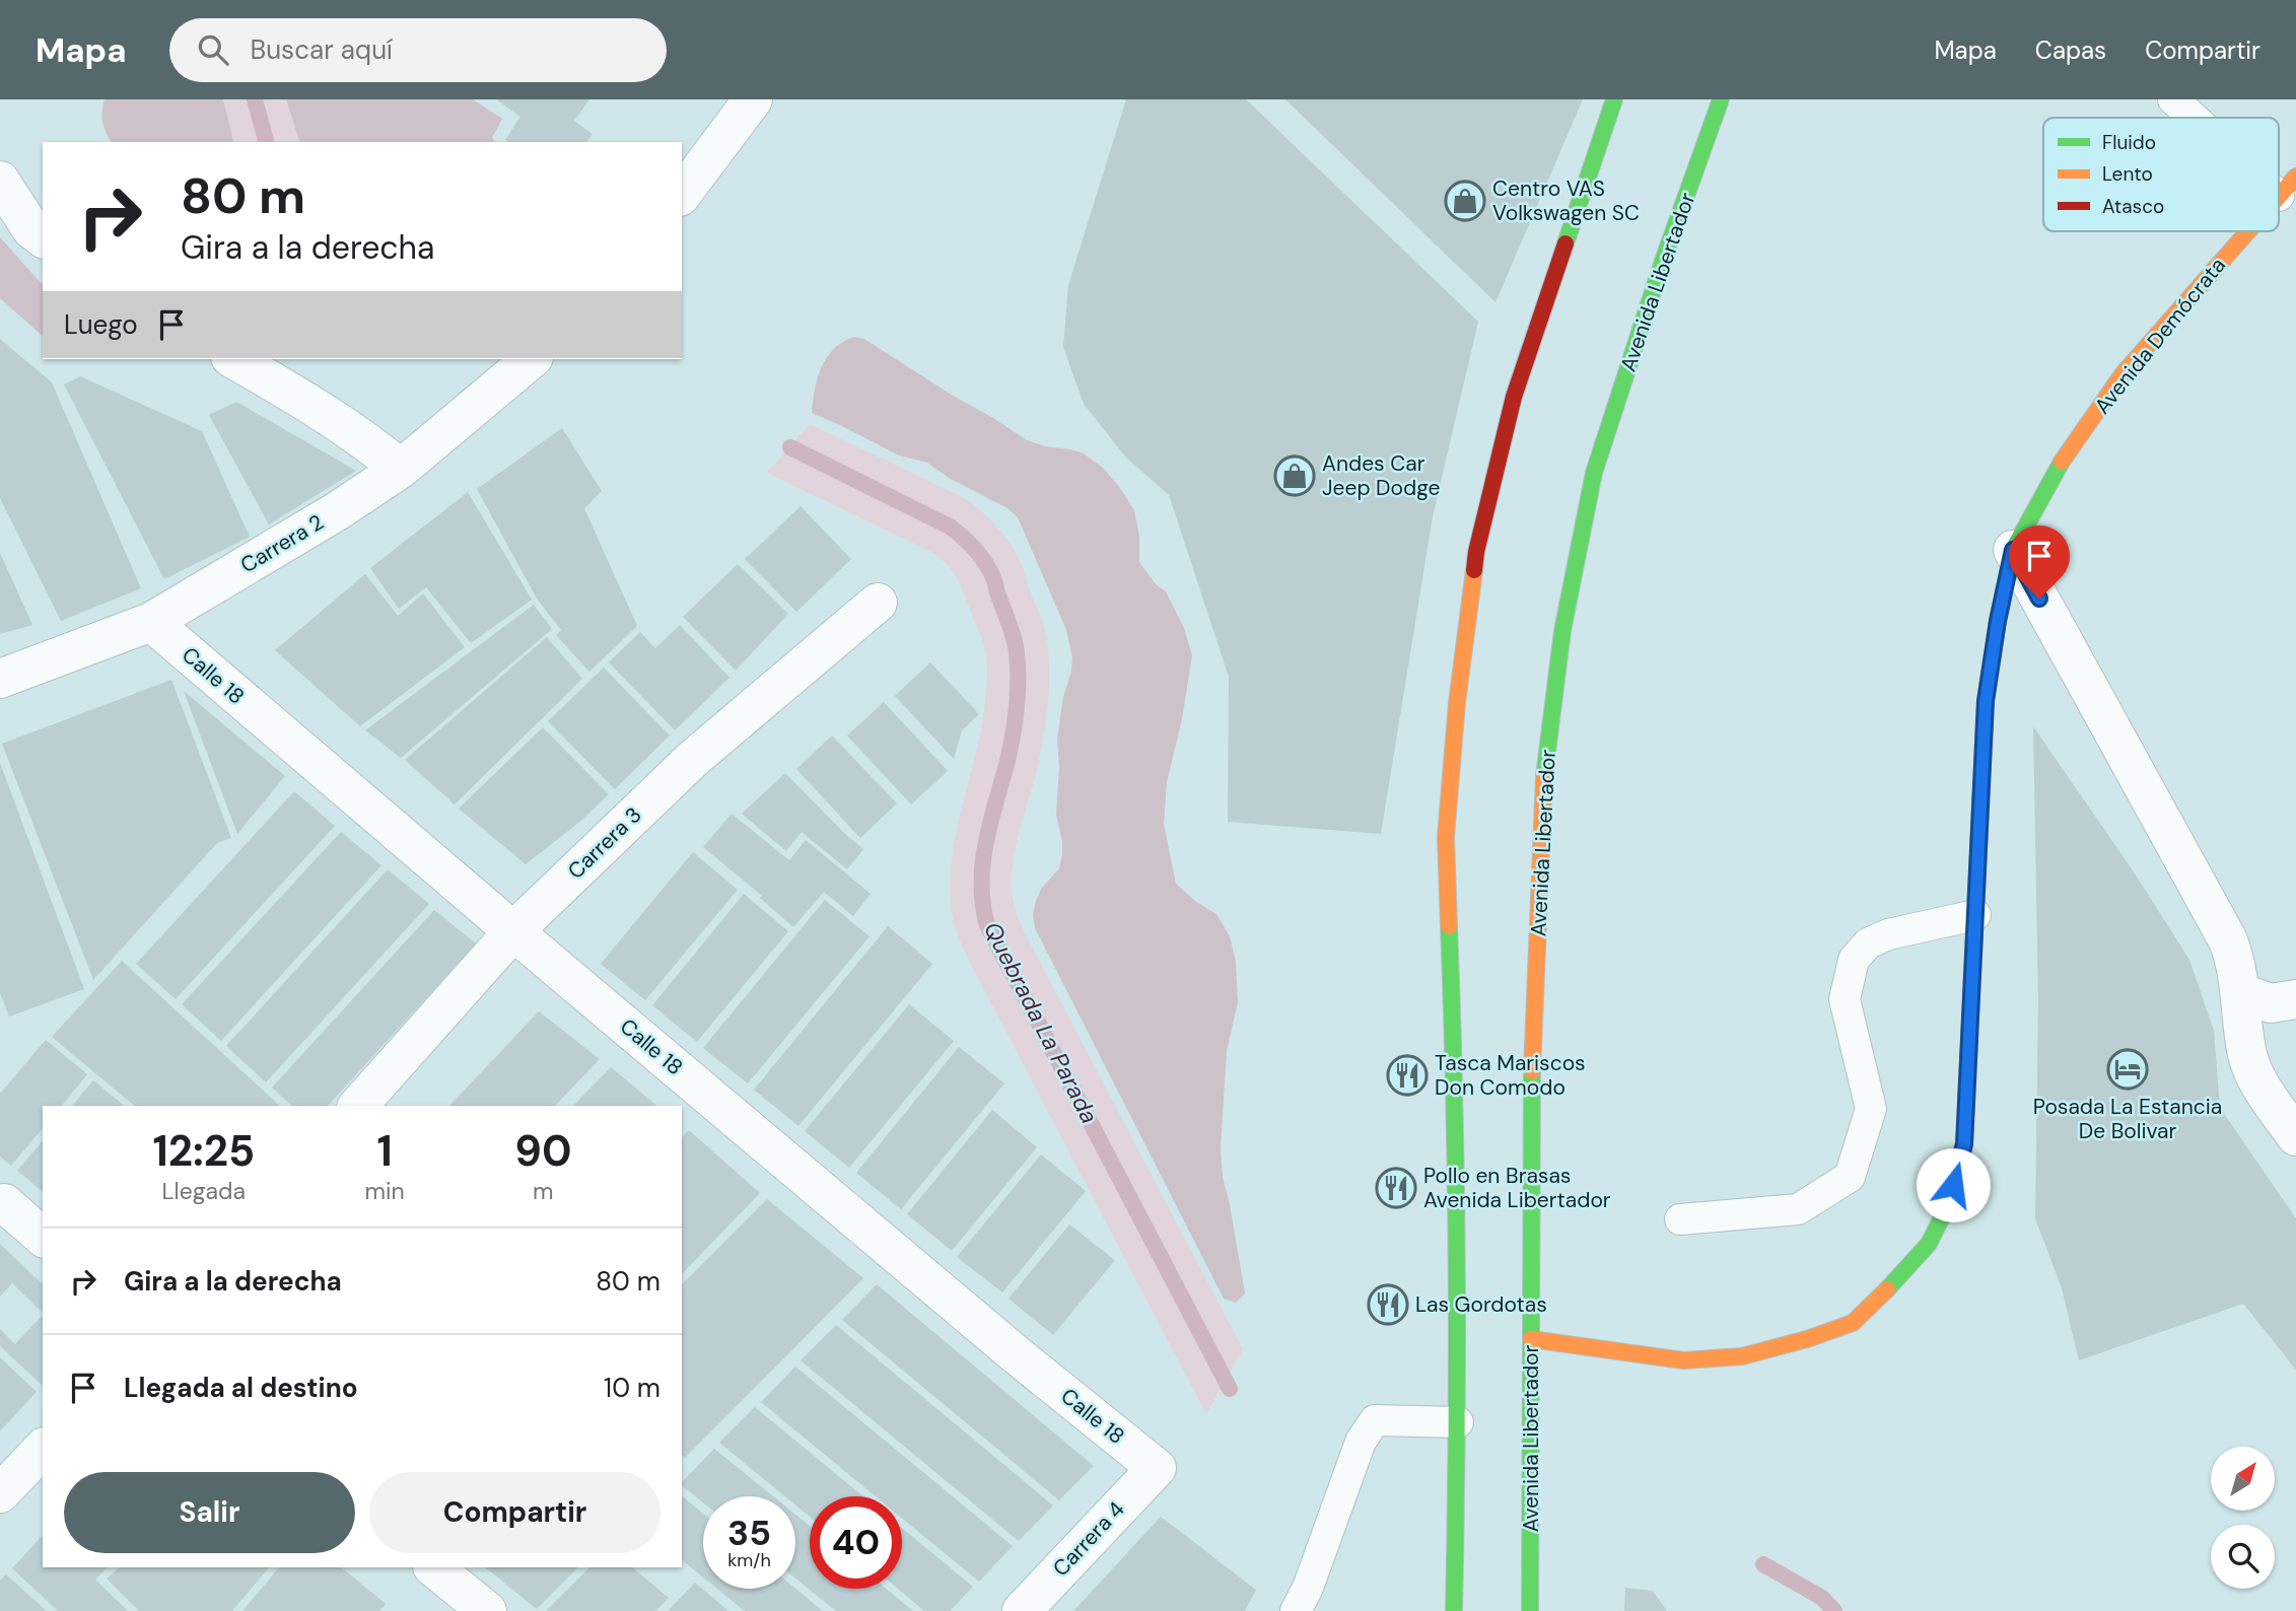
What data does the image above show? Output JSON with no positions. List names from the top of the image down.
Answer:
{
  "streets": {
    "main road": ["Avenida Libertador", "Avenida Demócrata"],
    "street": [
      "Carrera 2",
      "Calle 18",
      "Carrera 3",
      "Carrera 4"
    ]
  },
  "crossings": [
    ["Avenida Libertador", "Avenida Demócrata"],
    ["Carrera 2", "Calle 18"],
    ["Calle 18", "Carrera 3"],
    ["Calle 18", "Carrera 4"]
  ],
  "water": ["Quebrada La Parada"],
  "places": {
    "shop": ["Centro VAS Volkswagen SC", "Andes Car Jeep Dodge"],
    "hotel": ["Posada La Estancia De Bolivar"],
    "restaurant": ["Tasca Mariscos Don Comodo", "Pollo en Brasas Avenida Libertador", "Las Gordotas"]
  },
  "legend": ["Fluido", "Lento", "Atasco"],
  "north": "top right",
  "page": {
    "header": "Mapa",
    "search": "Buscar aquí",
    "nav": ["Mapa", "Capas", "Compartir"],
    "turn": ["80 m", "Gira a la derecha"],
    "then": "Luego",
    "eta": [
      "12:25",
      "Llegada",
      "1",
      "min",
      "90",
      "m"
    ],
    "list": [
      {
        "name": "Gira a la derecha",
        "value": "80 m"
      },
      {
        "name": "Llegada al destino",
        "value": "10 m"
      }
    ],
    "buttons": ["Salir", "Compartir"],
    "speed": "35 km/h",
    "limit": "40"
  }
}
